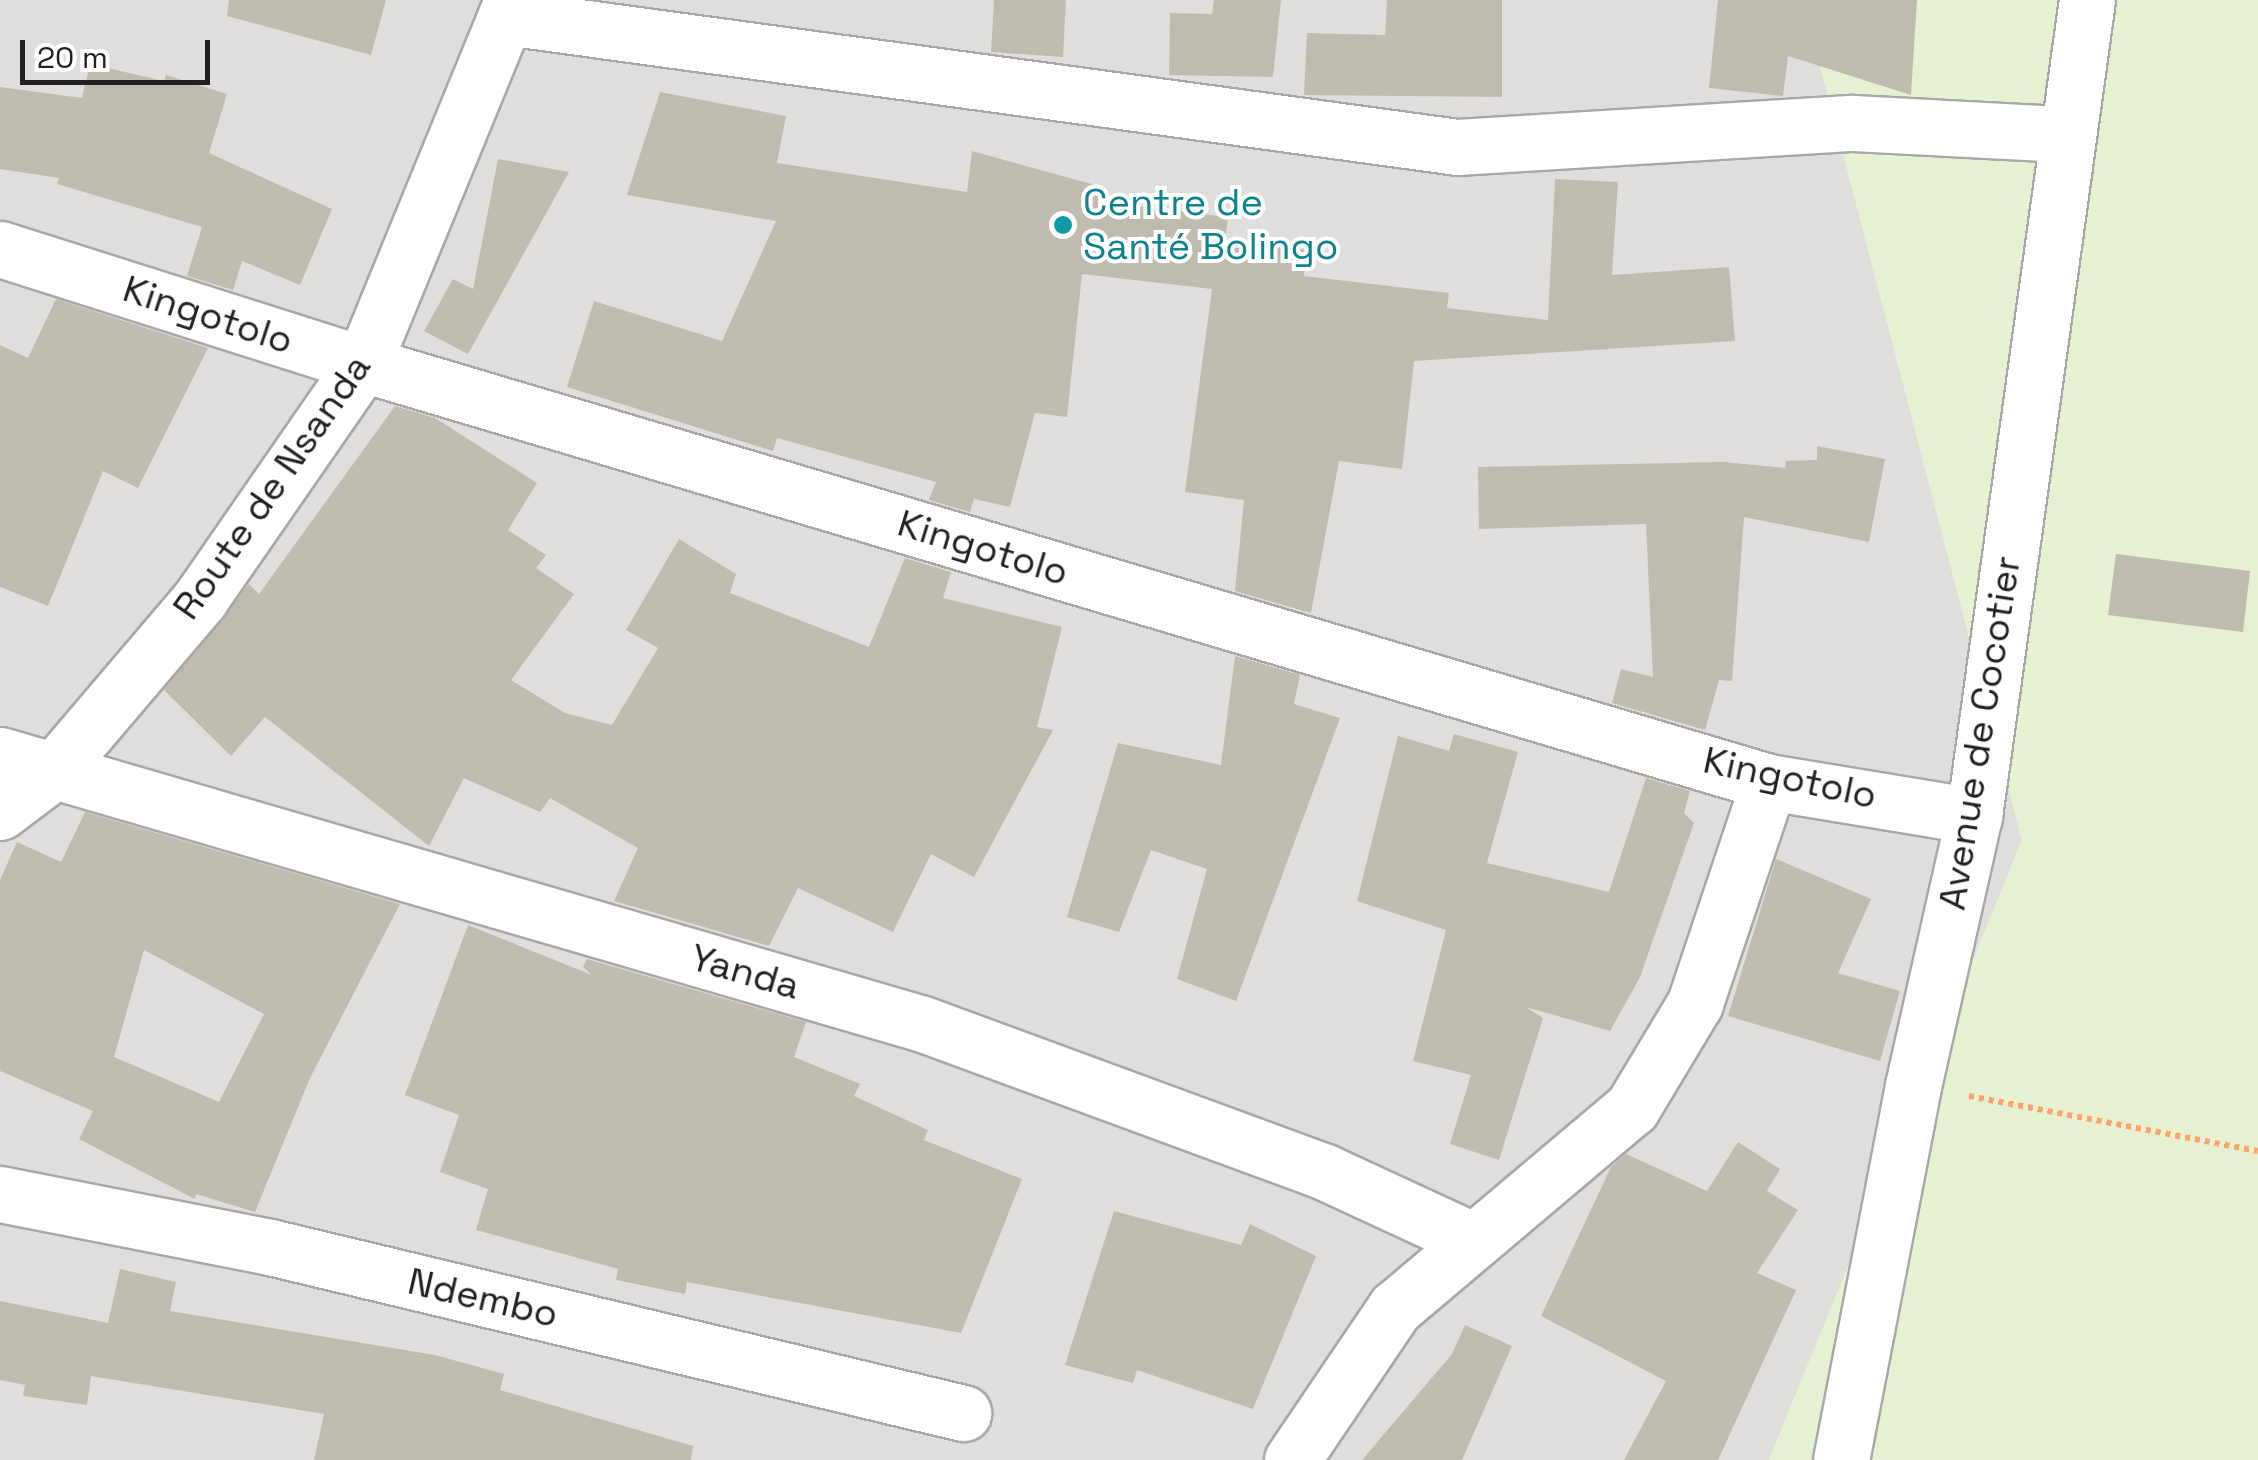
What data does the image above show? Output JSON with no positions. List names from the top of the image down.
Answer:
{
  "streets": {
    "street": [
      "Kingotolo",
      "Route de Nsanda",
      "Avenue de Cocotier",
      "Yanda",
      "Ndembo"
    ]
  },
  "crossings": [
    ["Kingotolo", "Route de Nsanda"],
    ["Kingotolo", "Avenue de Cocotier"],
    ["Route de Nsanda", "Yanda"]
  ],
  "places": ["Centre de Santé Bolingo"],
  "scale_bar": "20 m"
}
